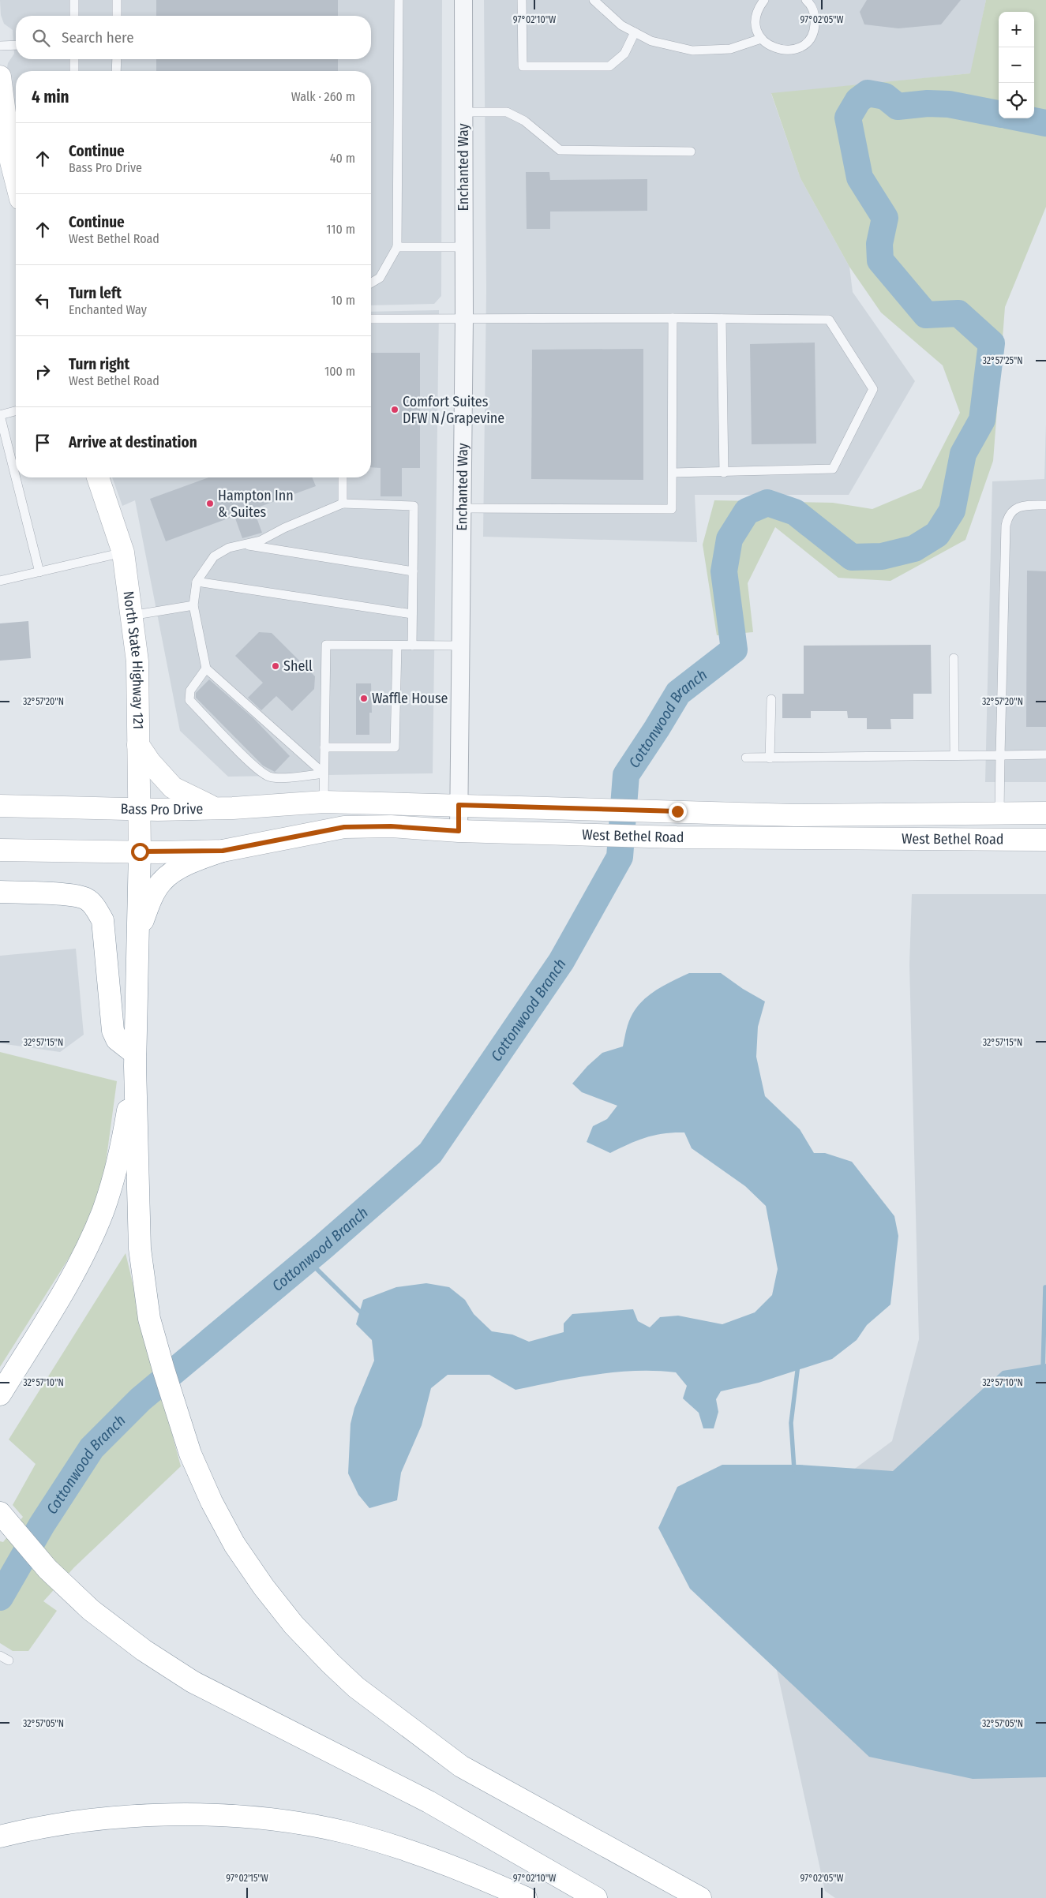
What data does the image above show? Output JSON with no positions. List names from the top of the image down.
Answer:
{
  "streets": {
    "main road": ["North State Highway 121", "Bass Pro Drive", "West Bethel Road"],
    "street": ["Enchanted Way"]
  },
  "crossings": [
    ["Enchanted Way", "West Bethel Road"],
    ["North State Highway 121", "Bass Pro Drive"],
    ["Bass Pro Drive", "West Bethel Road"]
  ],
  "water": ["Cottonwood Branch"],
  "places": [
    "Comfort Suites DFW N/Grapevine",
    "Hampton Inn & Suites",
    "Shell",
    "Waffle House"
  ],
  "page": {
    "map_buttons": ["+", "−"],
    "search": "Search here",
    "heading": ["4 min", "Walk · 260 m"],
    "list": [
      ["Continue", "Bass Pro Drive", "40 m"],
      ["Continue", "West Bethel Road", "110 m"],
      ["Turn left", "Enchanted Way", "10 m"],
      ["Turn right", "West Bethel Road", "100 m"],
      "Arrive at destination"
    ]
  },
  "coordinates": [
    "97°02'10\"W",
    "97°02'05\"W",
    "32°57'25\"N",
    "32°57'20\"N",
    "32°57'15\"N",
    "32°57'10\"N",
    "32°57'05\"N",
    "97°02'15\"W"
  ]
}
